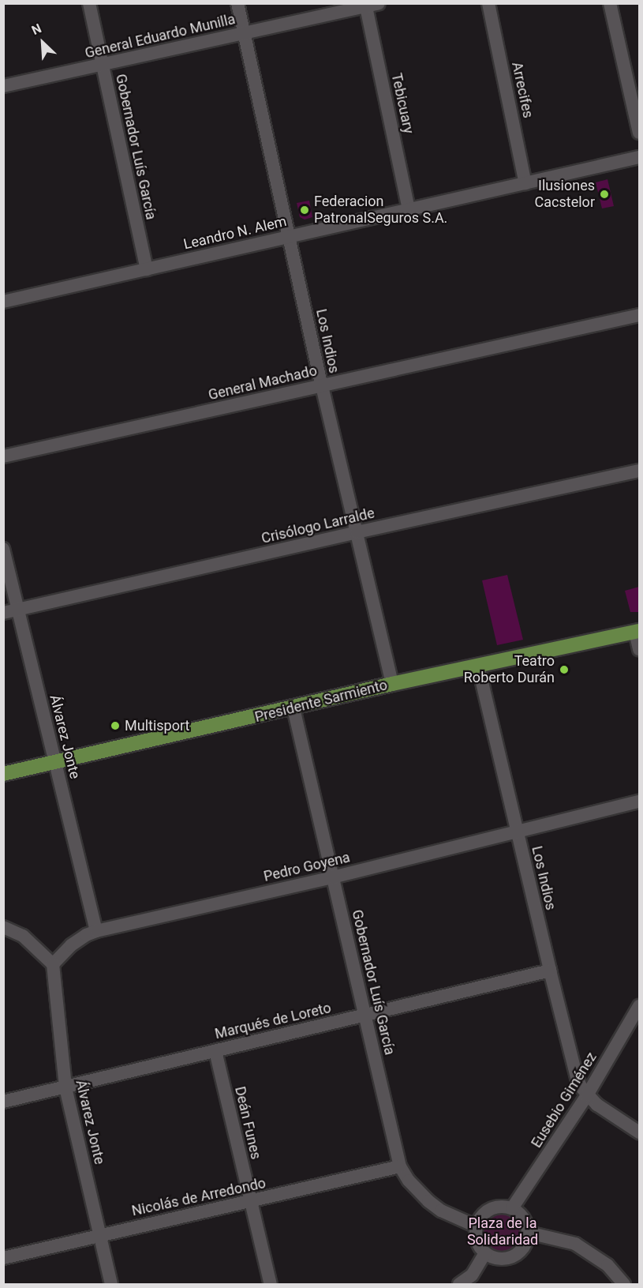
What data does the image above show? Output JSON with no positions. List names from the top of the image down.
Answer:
{
  "streets": {
    "main road": ["Presidente Sarmiento"],
    "street": [
      "General Eduardo Munilla",
      "Arrecifes",
      "Tebicuary",
      "Gobernador Luís García",
      "Leandro N. Alem",
      "Los Indios",
      "General Machado",
      "Crisólogo Larralde",
      "Álvarez Jonte",
      "Pedro Goyena",
      "Marqués de Loreto",
      "Eusebio Giménez",
      "Deán Funes",
      "Nicolás de Arredondo"
    ]
  },
  "crossings": [
    ["General Eduardo Munilla", "Tebicuary"],
    ["General Eduardo Munilla", "Gobernador Luís García"],
    ["General Eduardo Munilla", "Los Indios"],
    ["Arrecifes", "Leandro N. Alem"],
    ["Tebicuary", "Leandro N. Alem"],
    ["Gobernador Luís García", "Leandro N. Alem"],
    ["Gobernador Luís García", "Presidente Sarmiento"],
    ["Gobernador Luís García", "Pedro Goyena"],
    ["Gobernador Luís García", "Marqués de Loreto"],
    ["Gobernador Luís García", "Eusebio Giménez"],
    ["Gobernador Luís García", "Nicolás de Arredondo"],
    ["Leandro N. Alem", "Los Indios"],
    ["Los Indios", "General Machado"],
    ["Los Indios", "Crisólogo Larralde"],
    ["Los Indios", "Presidente Sarmiento"],
    ["Los Indios", "Pedro Goyena"],
    ["Los Indios", "Marqués de Loreto"],
    ["Los Indios", "Eusebio Giménez"],
    ["Crisólogo Larralde", "Álvarez Jonte"],
    ["Presidente Sarmiento", "Álvarez Jonte"],
    ["Álvarez Jonte", "Pedro Goyena"],
    ["Álvarez Jonte", "Marqués de Loreto"],
    ["Álvarez Jonte", "Nicolás de Arredondo"],
    ["Marqués de Loreto", "Deán Funes"],
    ["Deán Funes", "Nicolás de Arredondo"]
  ],
  "parks": ["Plaza de la Solidaridad"],
  "places": [
    "Ilusiones Cacstelor",
    "Federacion PatronalSeguros S.A.",
    "Teatro Roberto Durán",
    "Multisport"
  ],
  "north": "top left"
}
